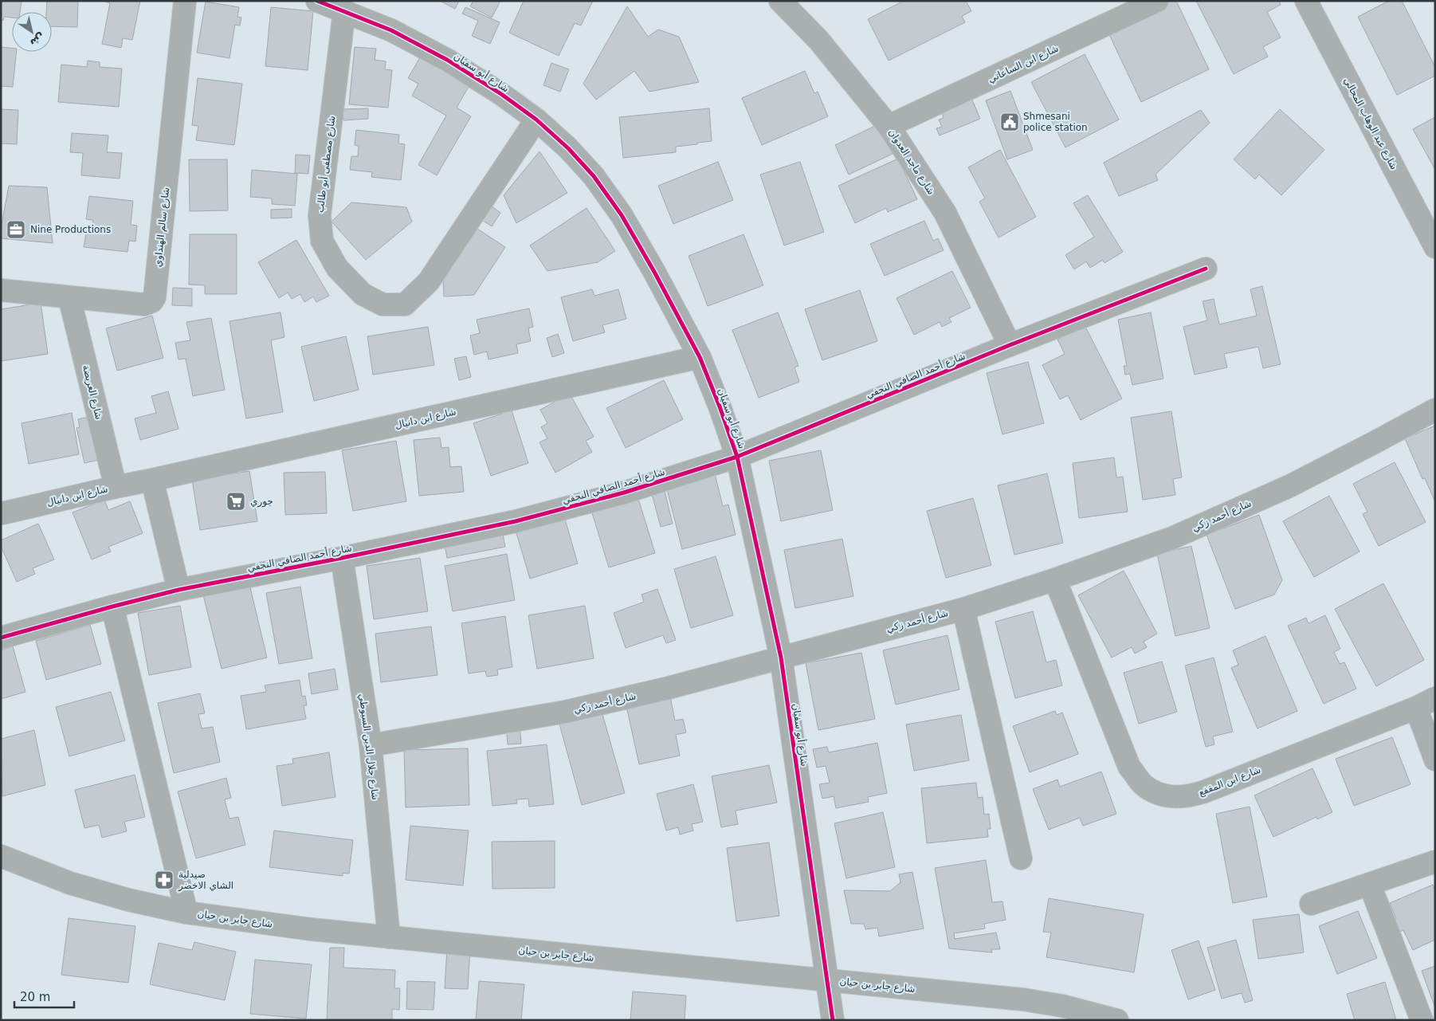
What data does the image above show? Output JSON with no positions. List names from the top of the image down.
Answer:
{
  "streets": {
    "street": [
      "شارع ابن الساعاتي",
      "شارع أبو سفيان",
      "شارع عبد الوهاب المجالي",
      "شارع ماجد العدوان",
      "شارع مصطفى أبو طالب",
      "شارع سالم الهنداوي",
      "شارع أحمد الصافي النجفي",
      "شارع العريضة",
      "شارع ابن دانيال",
      "شارع أحمد زكي",
      "شارع جلال الدين السيوطي",
      "شارع ابن المقفع",
      "شارع جابر بن حيان"
    ]
  },
  "crossings": [
    ["شارع ابن الساعاتي", "شارع ماجد العدوان"],
    ["شارع أبو سفيان", "شارع مصطفى أبو طالب"],
    ["شارع أبو سفيان", "شارع أحمد الصافي النجفي"],
    ["شارع أبو سفيان", "شارع ابن دانيال"],
    ["شارع أبو سفيان", "شارع أحمد زكي"],
    ["شارع أبو سفيان", "شارع جابر بن حيان"],
    ["شارع ماجد العدوان", "شارع أحمد الصافي النجفي"],
    ["شارع سالم الهنداوي", "شارع العريضة"],
    ["شارع أحمد الصافي النجفي", "شارع جلال الدين السيوطي"],
    ["شارع العريضة", "شارع ابن دانيال"],
    ["شارع أحمد زكي", "شارع جلال الدين السيوطي"],
    ["شارع أحمد زكي", "شارع ابن المقفع"],
    ["شارع جلال الدين السيوطي", "شارع جابر بن حيان"]
  ],
  "places": {
    "public building": ["Shmesani police station"],
    "office": ["Nine Productions"],
    "supermarket": ["جوري"],
    "pharmacy": ["صيدلية الشاي الاخضر"]
  },
  "scale_bar": "20 m",
  "north": "bottom right"
}
